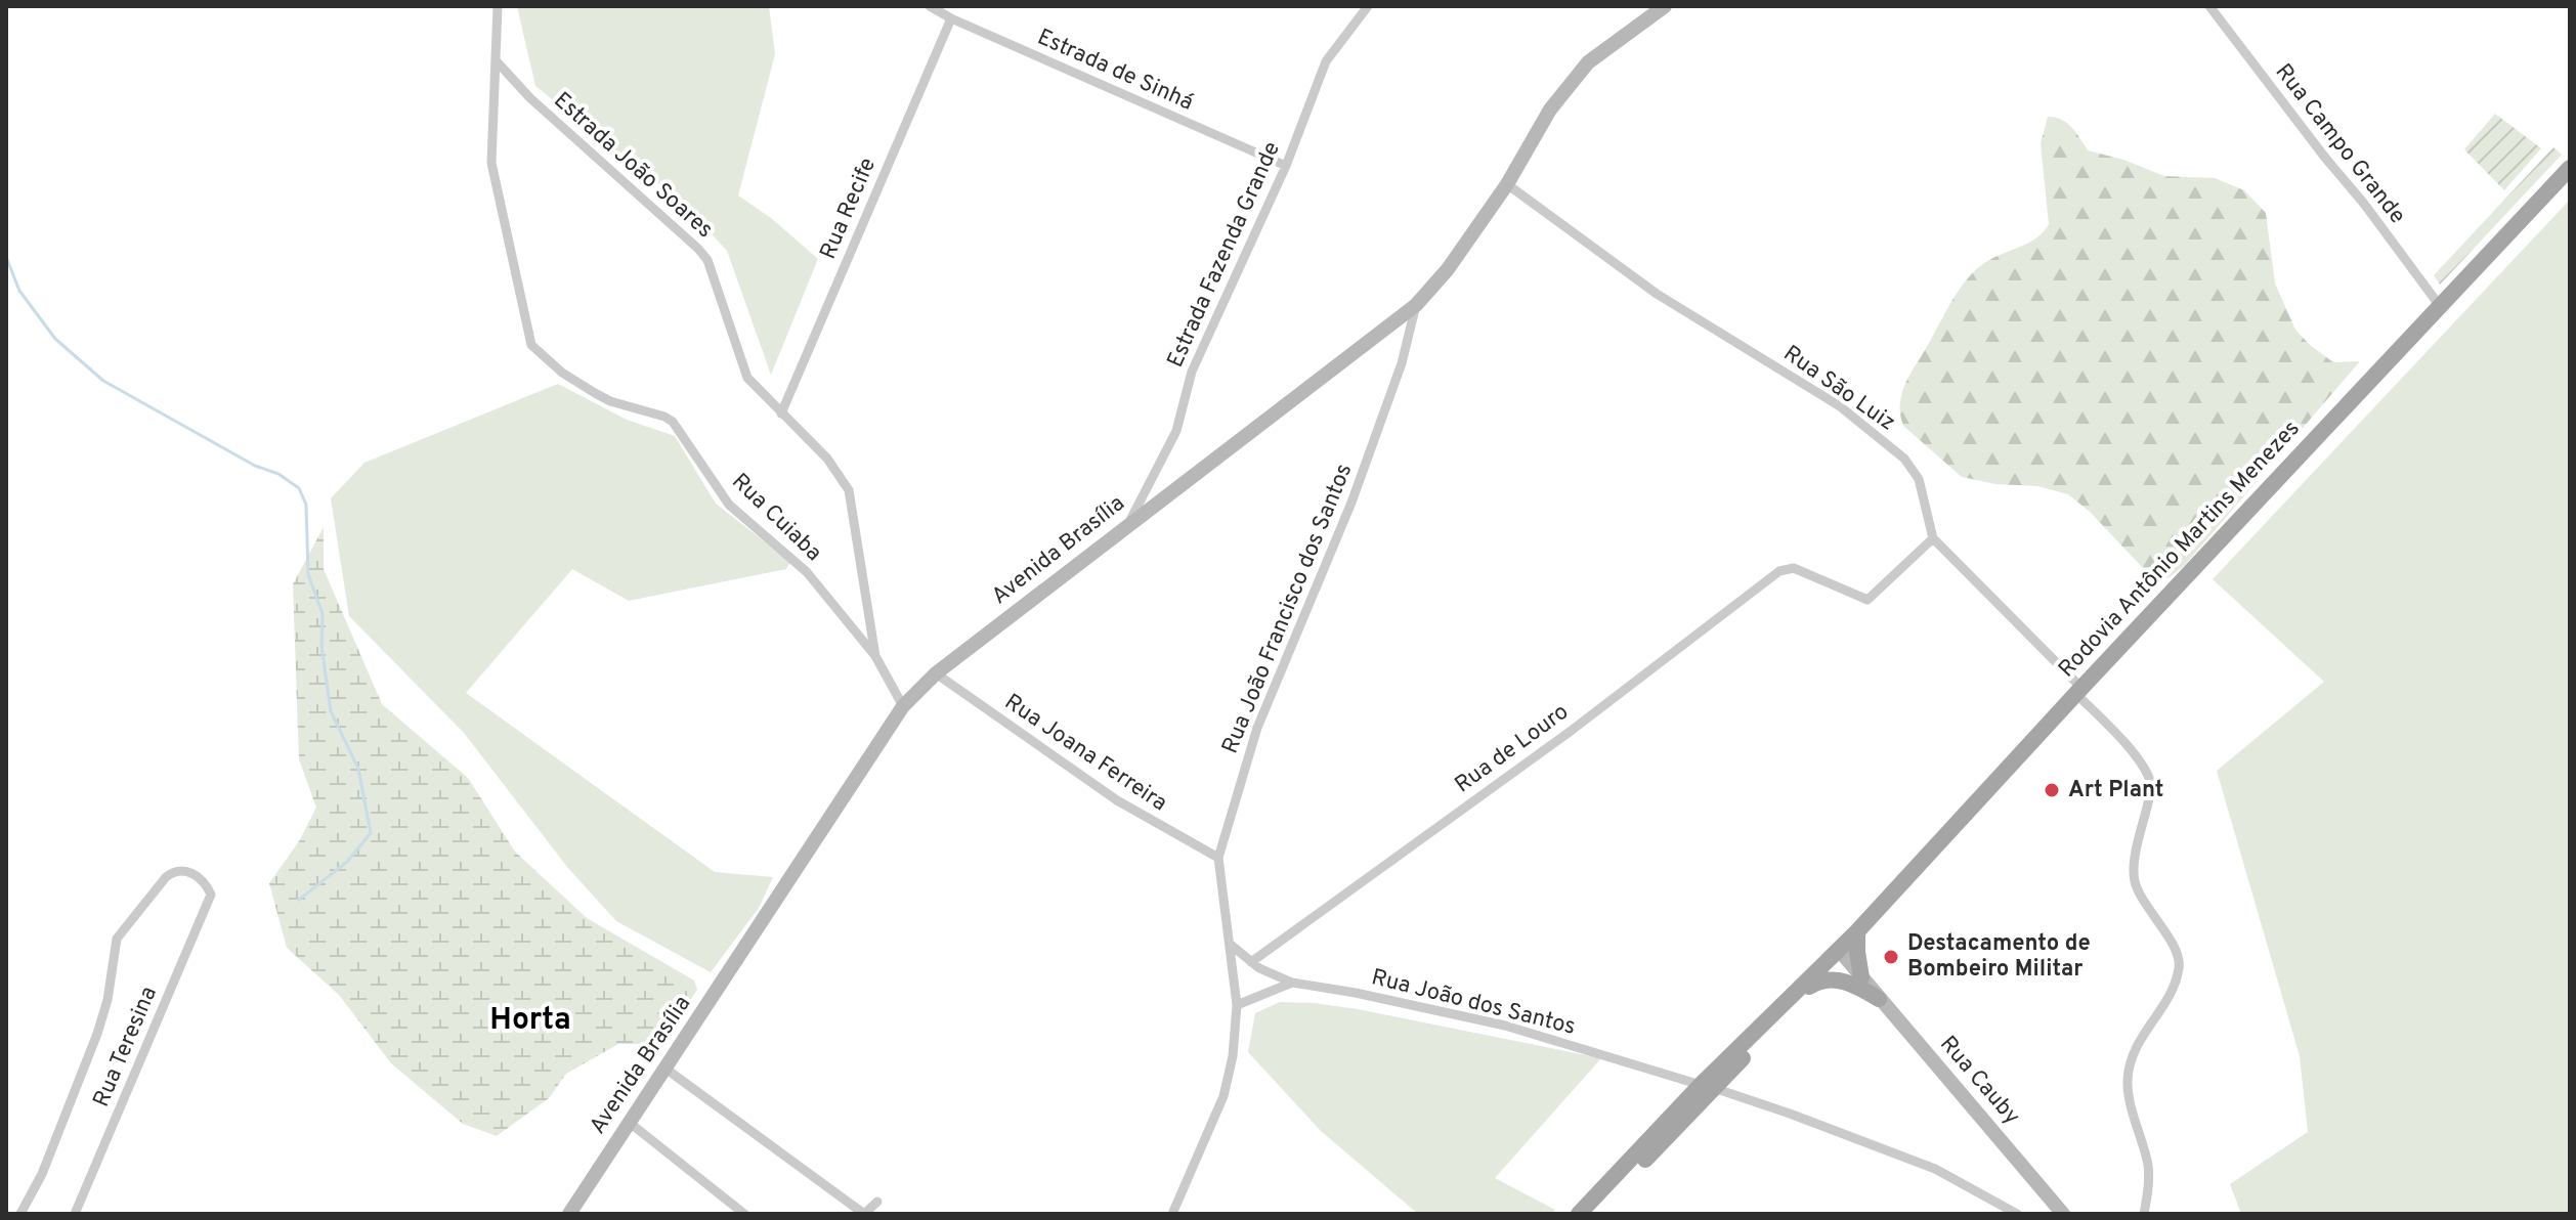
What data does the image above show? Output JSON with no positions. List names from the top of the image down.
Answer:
{
  "streets": {
    "main road": ["Rodovia Antônio Martins Menezes", "Avenida Brasília", "Rua Cauby"],
    "street": [
      "Estrada de Sinhá",
      "Rua Campo Grande",
      "Estrada João Soares",
      "Rua Recife",
      "Estrada Fazenda Grande",
      "Rua São Luiz",
      "Rua Cuiaba",
      "Rua João Francisco dos Santos",
      "Rua de Louro",
      "Rua Joana Ferreira",
      "Rua João dos Santos",
      "Rua Teresina"
    ]
  },
  "crossings": [
    ["Estrada de Sinhá", "Rua Recife"],
    ["Estrada de Sinhá", "Estrada Fazenda Grande"],
    ["Rua Campo Grande", "Rodovia Antônio Martins Menezes"],
    ["Estrada João Soares", "Rua Recife"],
    ["Estrada João Soares", "Rua Cuiaba"],
    ["Estrada João Soares", "Avenida Brasília"],
    ["Estrada Fazenda Grande", "Avenida Brasília"],
    ["Rua São Luiz", "Avenida Brasília"],
    ["Rua São Luiz", "Rua de Louro"],
    ["Rodovia Antônio Martins Menezes", "Rua João dos Santos"],
    ["Rodovia Antônio Martins Menezes", "Rua Cauby"],
    ["Avenida Brasília", "Rua João Francisco dos Santos"],
    ["Avenida Brasília", "Rua Joana Ferreira"],
    ["Rua João Francisco dos Santos", "Rua Joana Ferreira"]
  ],
  "districts": ["Horta"],
  "places": ["Art Plant", "Destacamento de Bombeiro Militar"]
}
